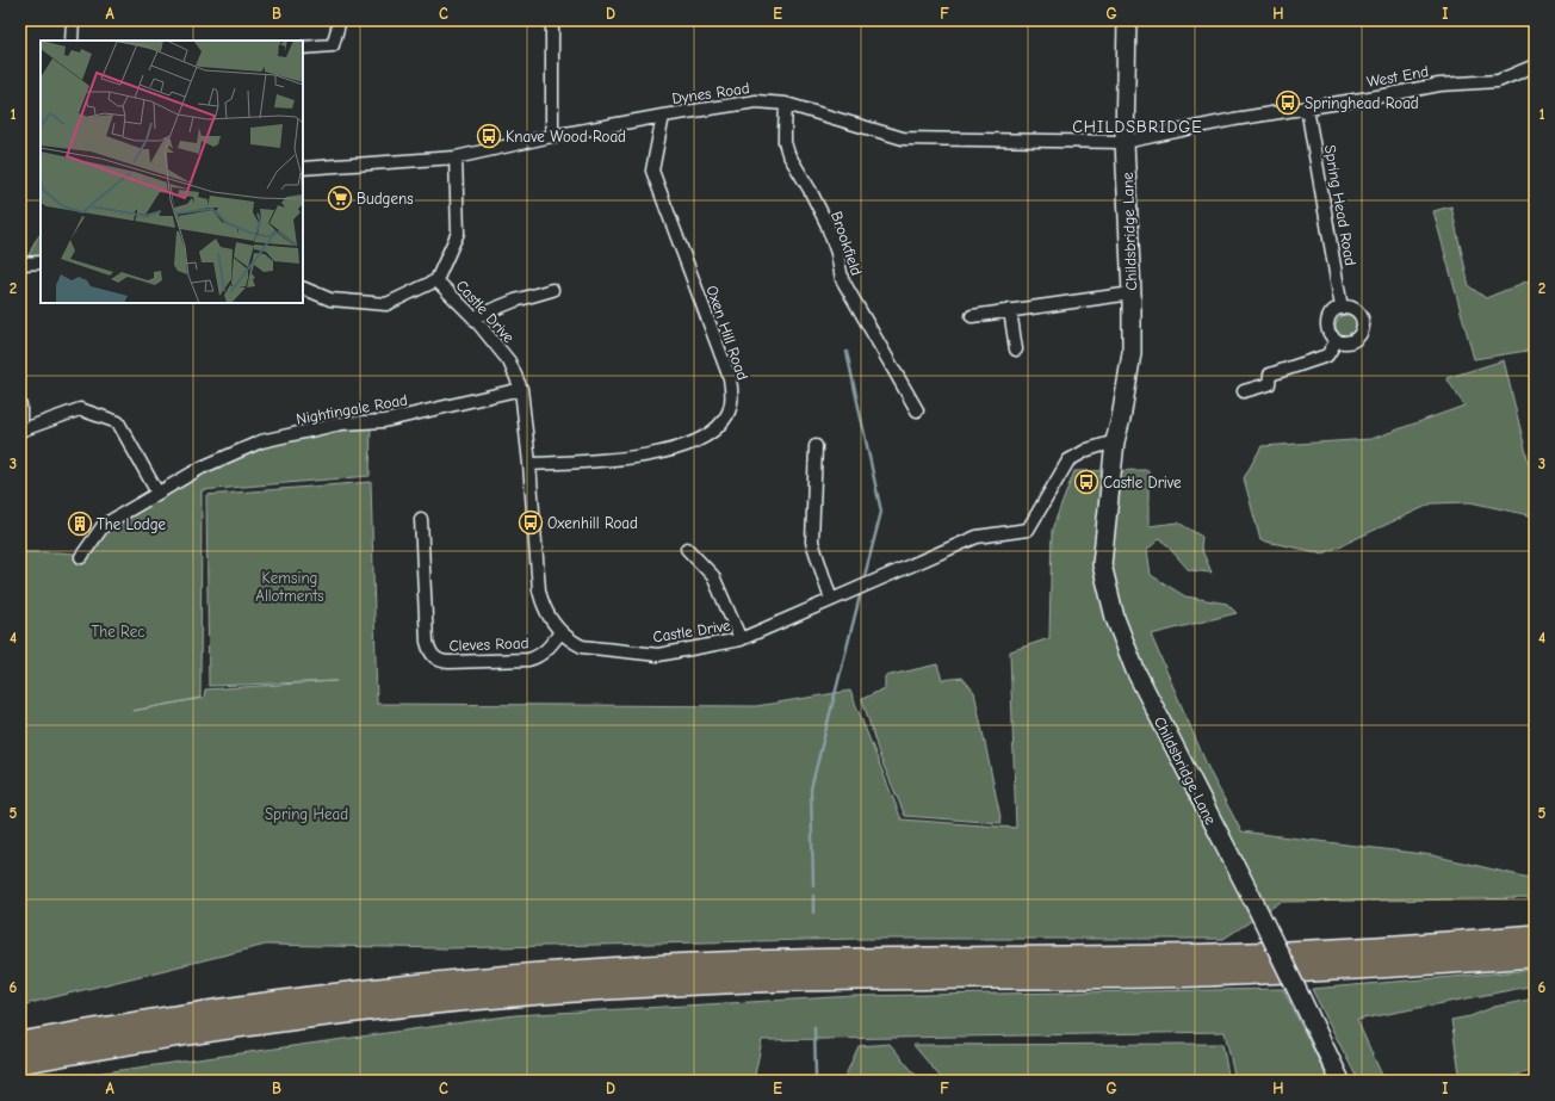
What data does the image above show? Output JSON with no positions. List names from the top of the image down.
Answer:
{
  "streets": {
    "street": [
      "West End",
      "Dynes Road",
      "Spring Head Road",
      "Childsbridge Lane",
      "Brookfield",
      "Castle Drive",
      "Oxen Hill Road",
      "Nightingale Road",
      "Cleves Road"
    ]
  },
  "crossings": [
    ["West End", "Dynes Road"],
    ["West End", "Spring Head Road"],
    ["West End", "Childsbridge Lane"],
    ["Dynes Road", "Childsbridge Lane"],
    ["Dynes Road", "Brookfield"],
    ["Dynes Road", "Oxen Hill Road"],
    ["Childsbridge Lane", "Castle Drive"],
    ["Castle Drive", "Oxen Hill Road"],
    ["Castle Drive", "Nightingale Road"],
    ["Castle Drive", "Cleves Road"]
  ],
  "districts": ["CHILDSBRIDGE"],
  "parks": ["Kemsing Allotments", "The Rec", "Spring Head"],
  "places": {
    "bus stop": [
      "Springhead Road",
      "Knave Wood Road",
      "Castle Drive",
      "Oxenhill Road"
    ],
    "supermarket": ["Budgens"],
    "building": ["The Lodge"]
  },
  "grid": {
    "columns": [
      "A",
      "B",
      "C",
      "D",
      "E",
      "F",
      "G",
      "H",
      "I"
    ],
    "rows": [
      "1",
      "2",
      "3",
      "4",
      "5",
      "6"
    ]
  }
}
